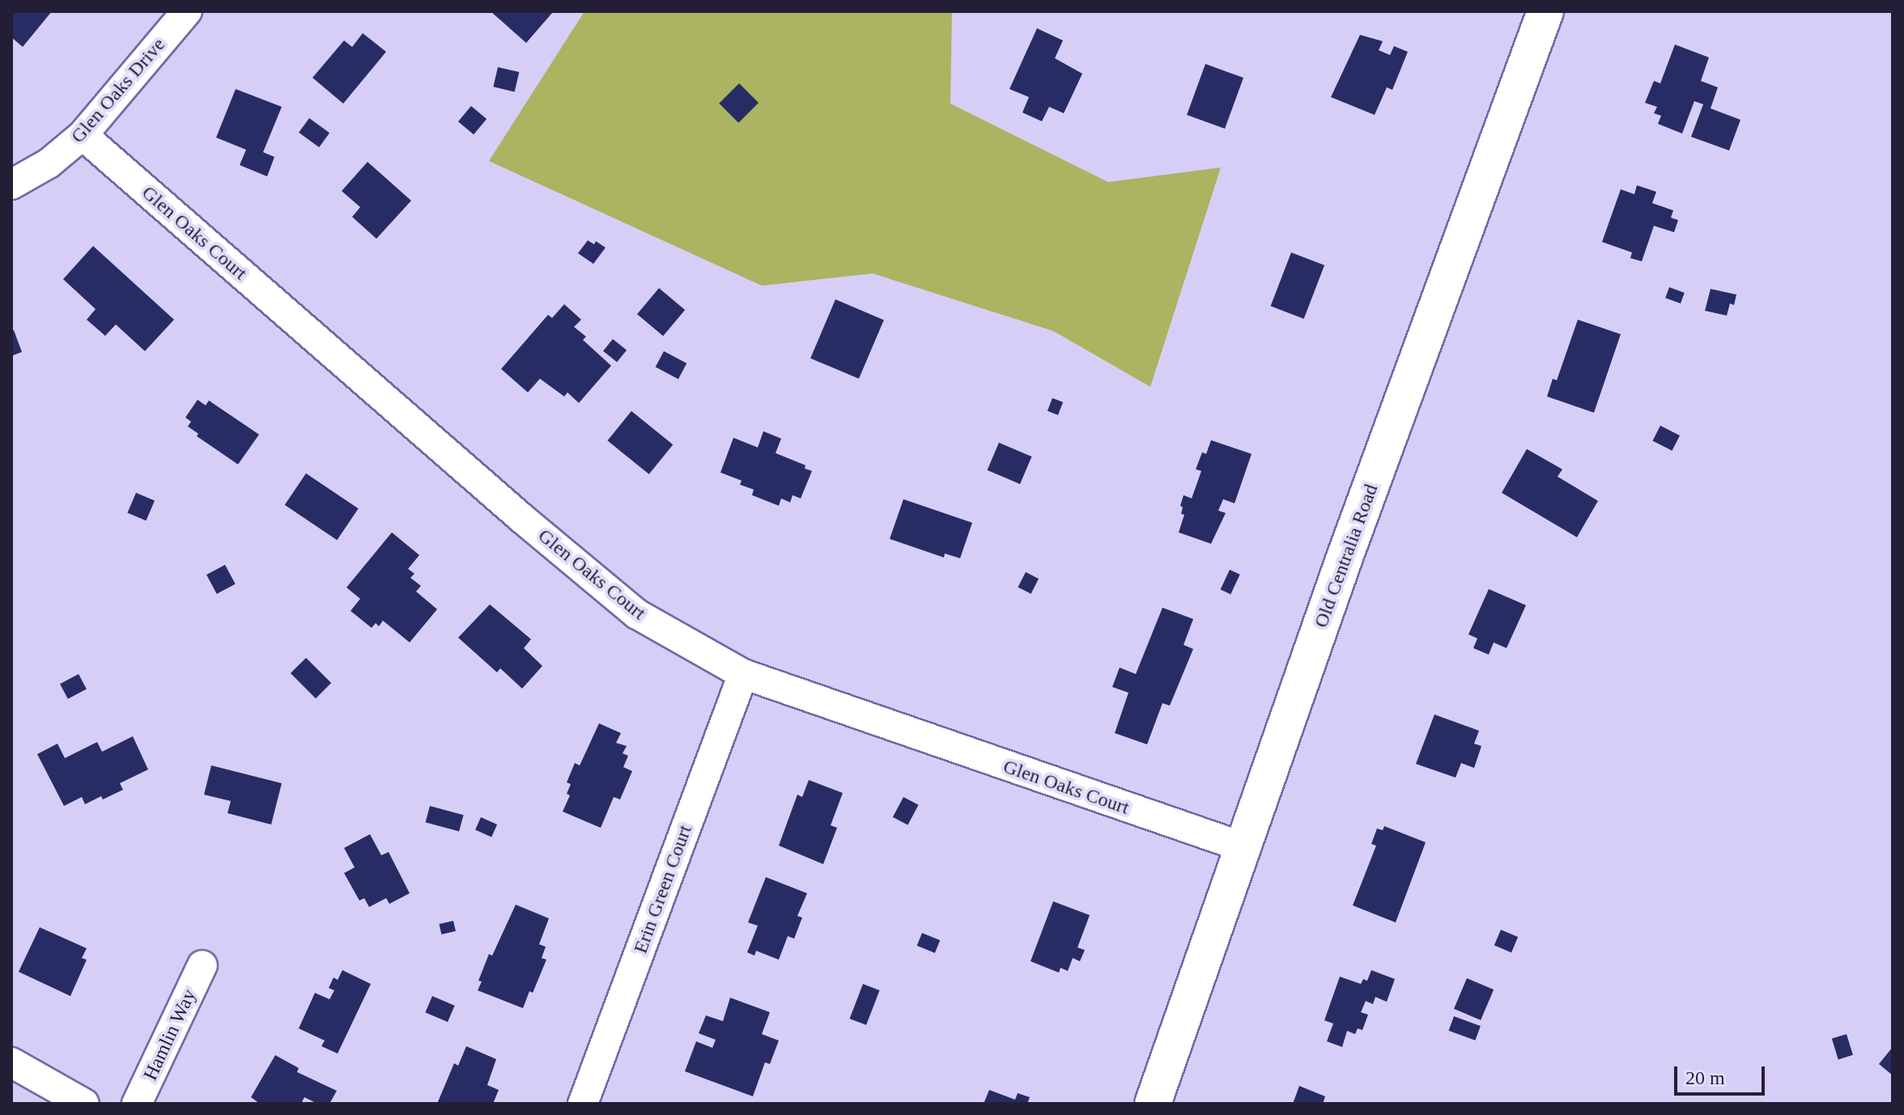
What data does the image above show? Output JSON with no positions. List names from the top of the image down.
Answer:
{
  "streets": {
    "street": [
      "Glen Oaks Drive",
      "Glen Oaks Court",
      "Old Centralia Road",
      "Erin Green Court",
      "Hamlin Way"
    ]
  },
  "crossings": [
    ["Glen Oaks Drive", "Glen Oaks Court"],
    ["Glen Oaks Court", "Old Centralia Road"],
    ["Glen Oaks Court", "Erin Green Court"]
  ],
  "scale_bar": "20 m"
}
